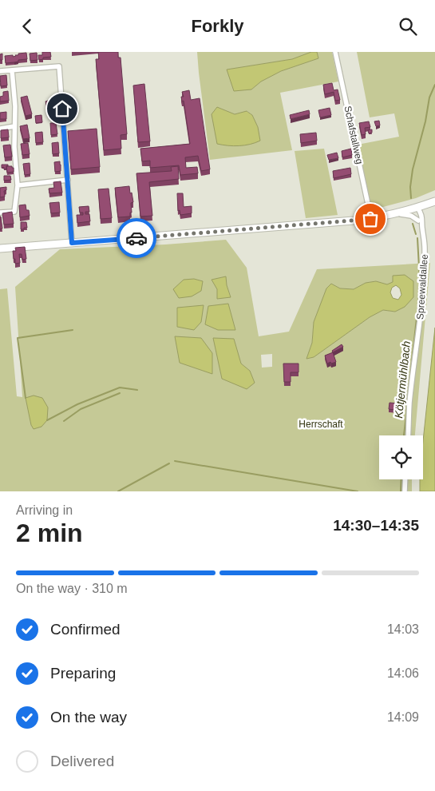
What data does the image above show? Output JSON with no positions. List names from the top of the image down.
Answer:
{
  "streets": {
    "street": ["Schafstallweg", "Spreewaldallee"]
  },
  "water": ["Kötjermühlbach"],
  "parks": ["Herrschaft"],
  "page": {
    "header": "Forkly",
    "heading": ["2 min", "Arriving in", "14:30–14:35"],
    "bar": "On the way · 310 m",
    "list": [
      ["Confirmed", "14:03"],
      ["Preparing", "14:06"],
      ["On the way", "14:09"],
      "Delivered"
    ]
  }
}
